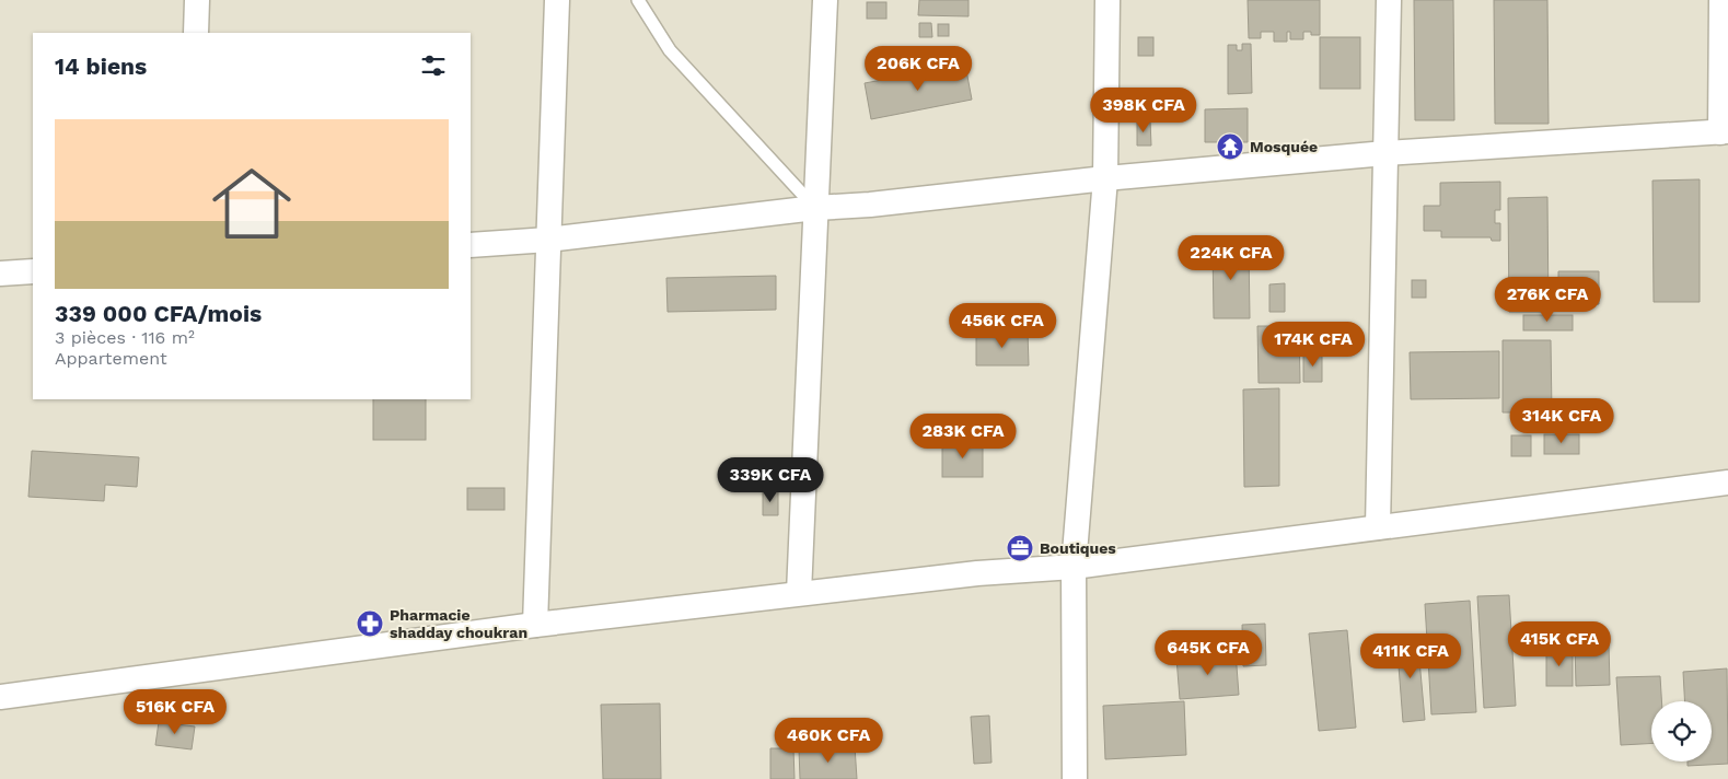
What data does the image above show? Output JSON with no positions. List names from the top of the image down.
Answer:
{
  "places": {
    "temple": ["Mosquée"],
    "office": ["Boutiques"],
    "pharmacy": ["Pharmacie shadday choukran"]
  },
  "page": {
    "heading": "14 biens",
    "price": [
      "206K CFA",
      "398K CFA",
      "224K CFA",
      "276K CFA",
      "456K CFA",
      "174K CFA",
      "314K CFA",
      "283K CFA",
      "339K CFA",
      "415K CFA",
      "645K CFA",
      "411K CFA",
      "516K CFA",
      "460K CFA"
    ],
    "list": [
      {
        "name": "339 000 CFA/mois",
        "note": "3 pièces · 116 m² · Appartement"
      }
    ]
  }
}
